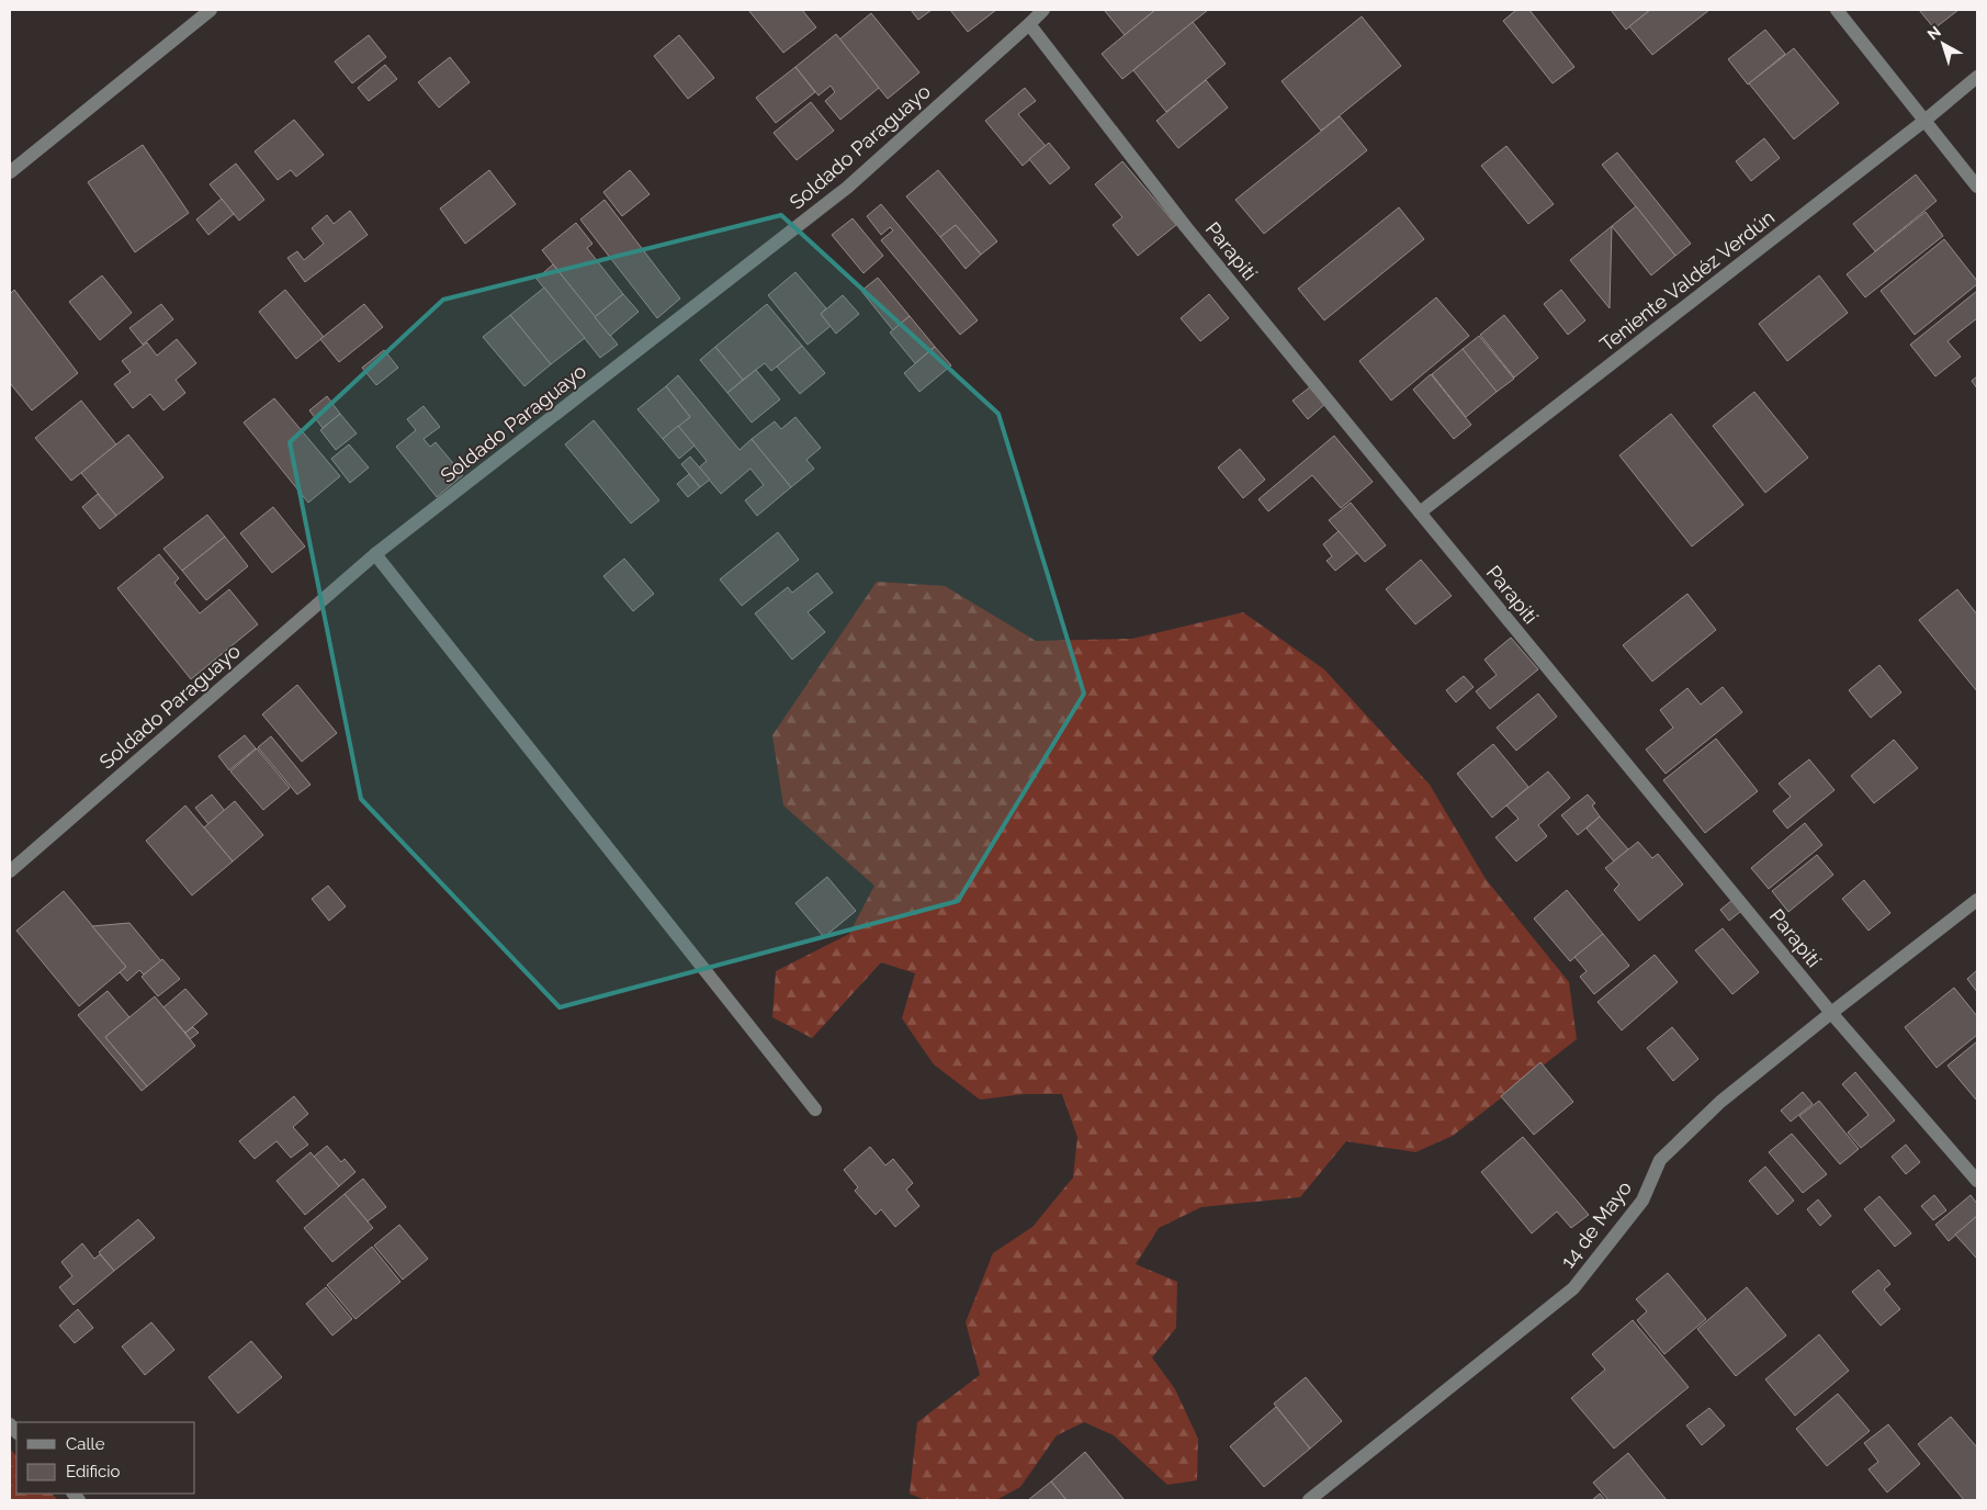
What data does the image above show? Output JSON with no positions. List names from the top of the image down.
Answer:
{
  "streets": {
    "street": [
      "Soldado Paraguayo",
      "Parapití",
      "Teniente Valdéz Verdún",
      "14 de Mayo"
    ]
  },
  "crossings": [
    ["Soldado Paraguayo", "Parapití"],
    ["Parapití", "Teniente Valdéz Verdún"],
    ["Parapití", "14 de Mayo"]
  ],
  "legend": ["Calle", "Edificio"],
  "north": "top left"
}
